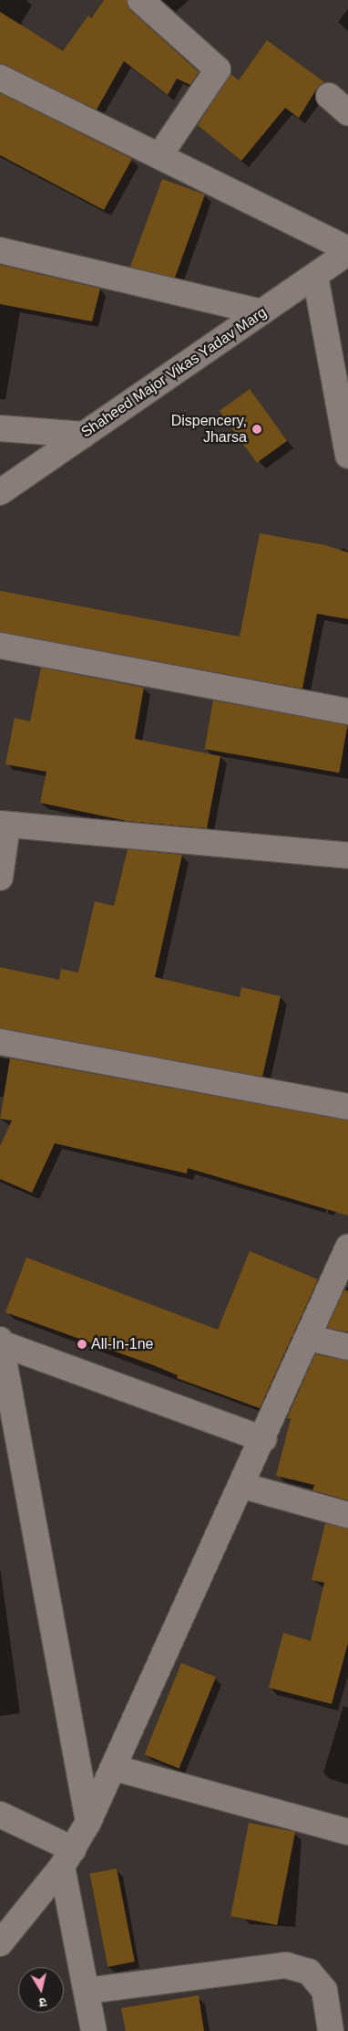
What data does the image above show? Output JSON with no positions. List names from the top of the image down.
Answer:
{
  "streets": {
    "street": ["Shaheed Major Vikas Yadav Marg"]
  },
  "places": ["Dispencery, Jharsa", "All-In-1ne"],
  "north": "bottom"
}
